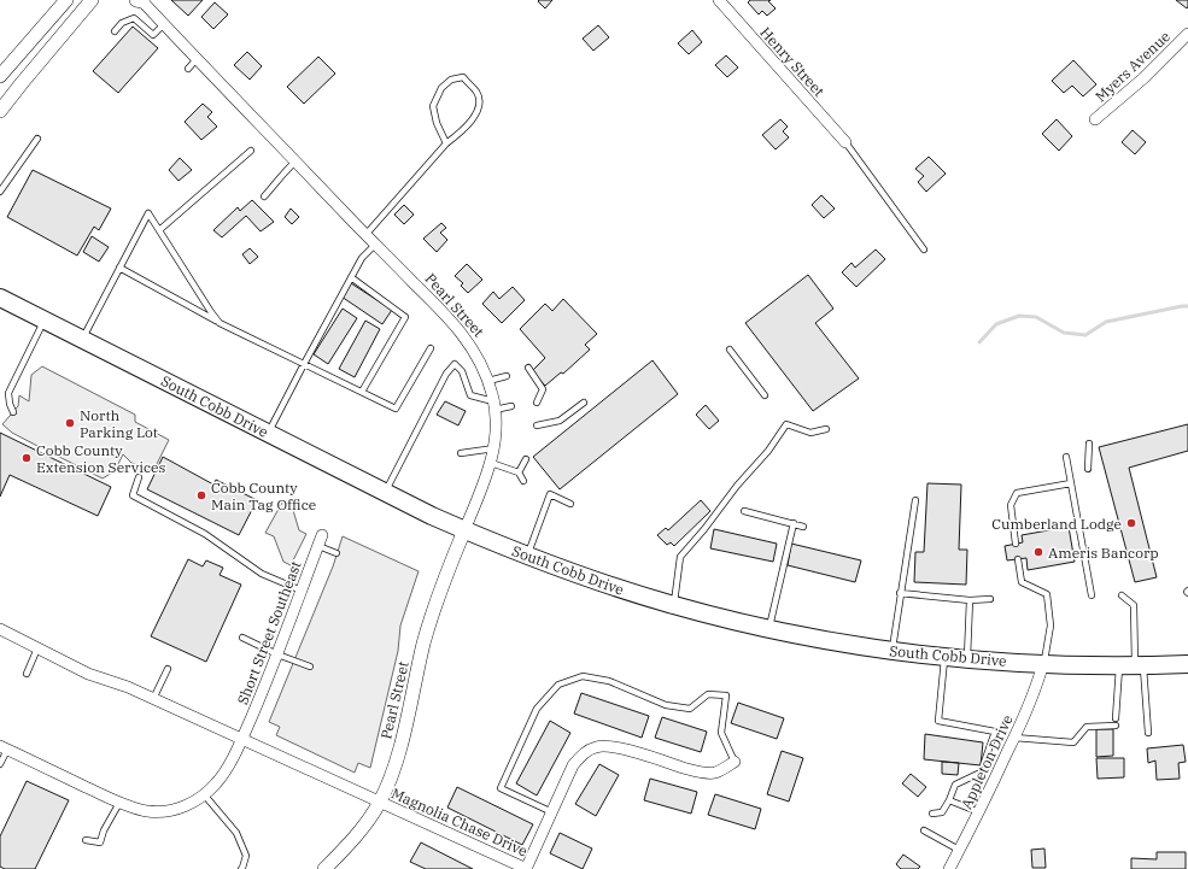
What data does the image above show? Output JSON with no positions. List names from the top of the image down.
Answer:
{
  "streets": {
    "main road": ["South Cobb Drive"],
    "street": [
      "Henry Street",
      "Myers Avenue",
      "Pearl Street",
      "Short Street Southeast",
      "Appleton Drive",
      "Magnolia Chase Drive"
    ]
  },
  "crossings": [
    ["Pearl Street", "South Cobb Drive"],
    ["Pearl Street", "Magnolia Chase Drive"],
    ["South Cobb Drive", "Appleton Drive"],
    ["Short Street Southeast", "Magnolia Chase Drive"]
  ],
  "places": [
    "North Parking Lot",
    "Cobb County Extension Services",
    "Cobb County Main Tag Office",
    "Cumberland Lodge",
    "Ameris Bancorp"
  ]
}
